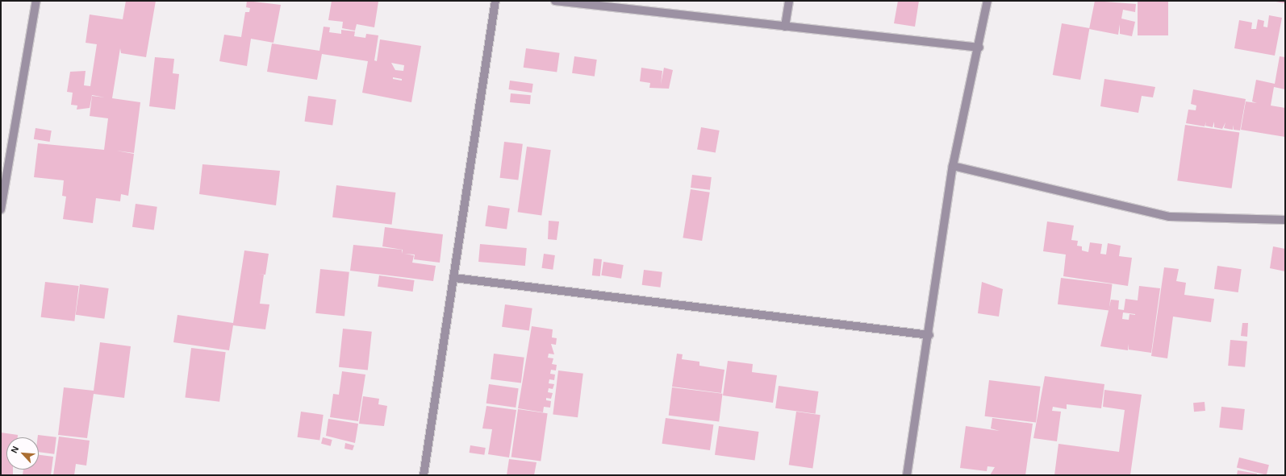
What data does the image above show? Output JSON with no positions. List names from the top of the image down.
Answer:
{
  "north": "top left"
}
